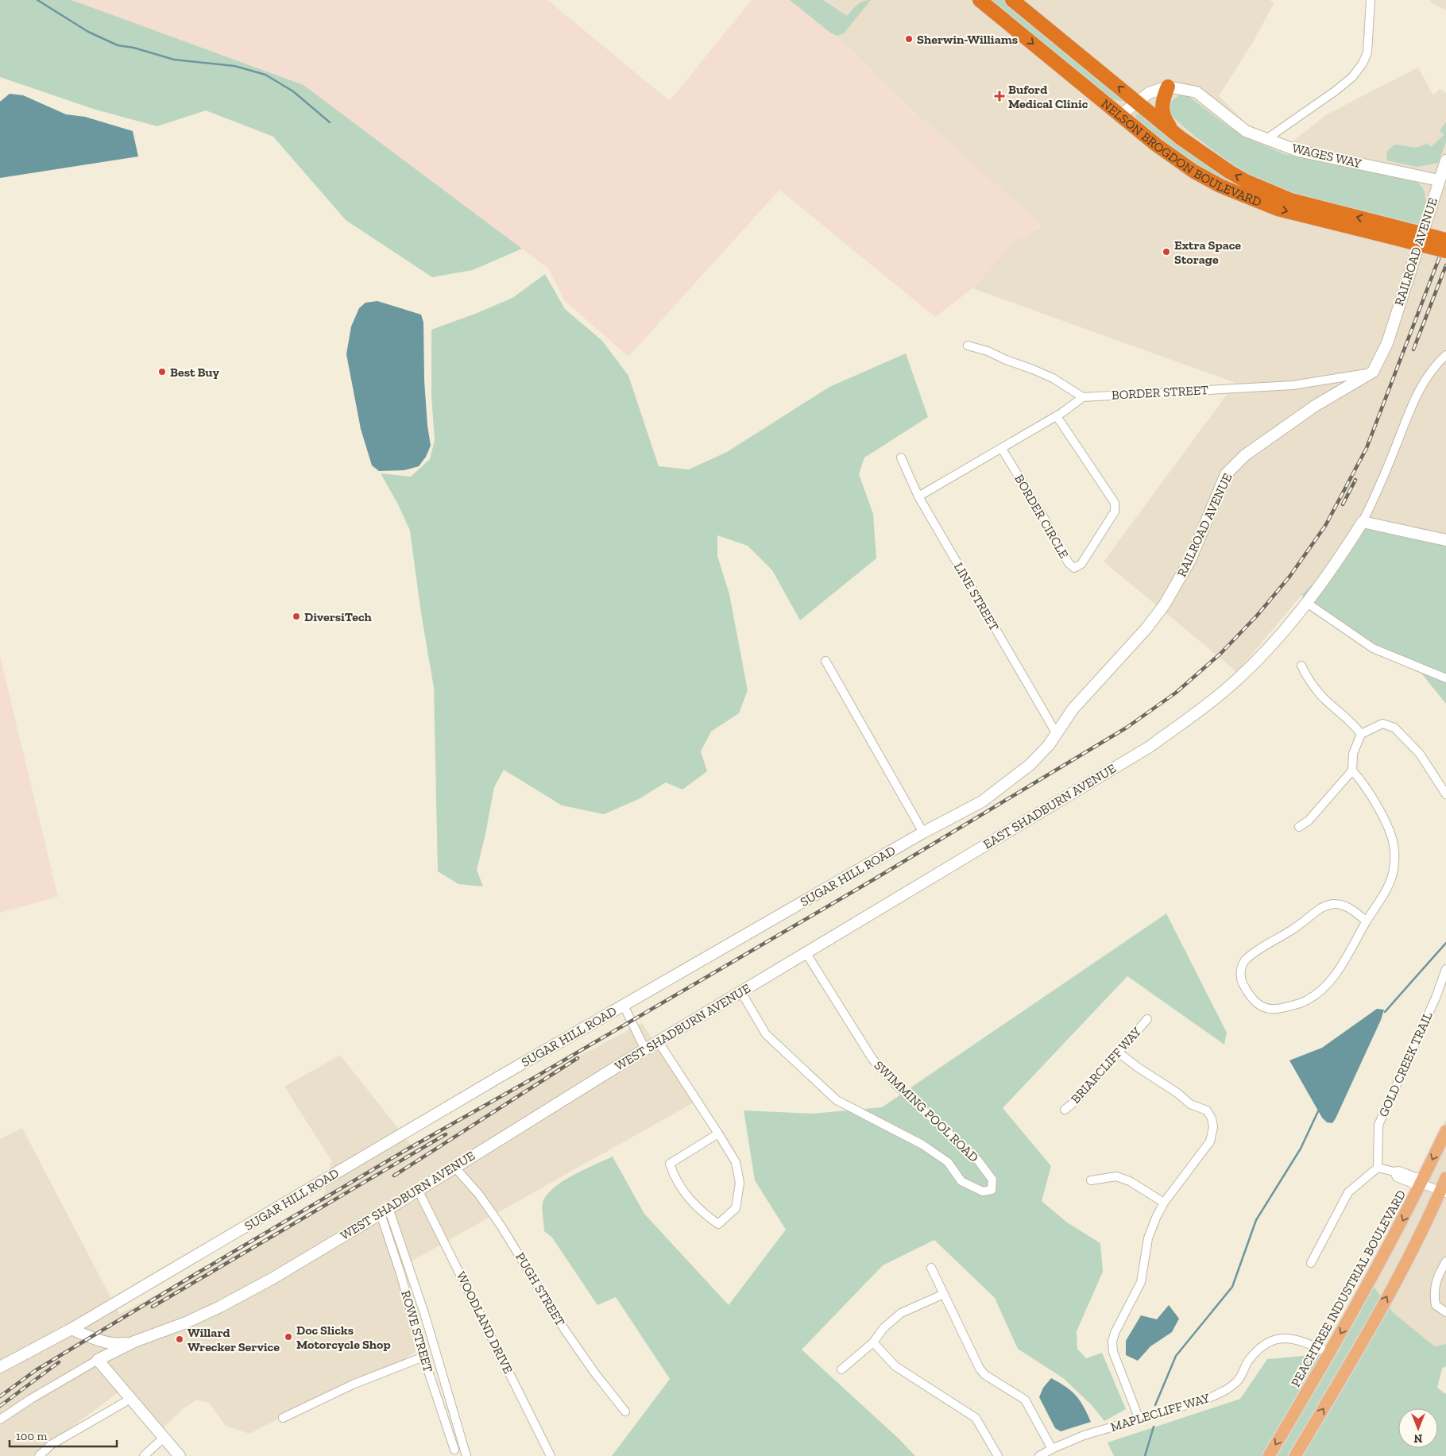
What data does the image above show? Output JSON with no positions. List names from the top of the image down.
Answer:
{
  "streets": {
    "highway": ["NELSON BROGDON BOULEVARD"],
    "main road": ["PEACHTREE INDUSTRIAL BOULEVARD"],
    "street": [
      "WAGES WAY",
      "RAILROAD AVENUE",
      "BORDER STREET",
      "BORDER CIRCLE",
      "LINE STREET",
      "EAST SHADBURN AVENUE",
      "SUGAR HILL ROAD",
      "WEST SHADBURN AVENUE",
      "GOLD CREEK TRAIL",
      "BRIARCLIFF WAY",
      "SWIMMING POOL ROAD",
      "PUGH STREET",
      "WOODLAND DRIVE",
      "ROWE STREET",
      "MAPLECLIFF WAY"
    ]
  },
  "crossings": [
    ["NELSON BROGDON BOULEVARD", "WAGES WAY"],
    ["WAGES WAY", "RAILROAD AVENUE"],
    ["RAILROAD AVENUE", "BORDER STREET"],
    ["RAILROAD AVENUE", "LINE STREET"],
    ["RAILROAD AVENUE", "SUGAR HILL ROAD"],
    ["LINE STREET", "SUGAR HILL ROAD"],
    ["EAST SHADBURN AVENUE", "WEST SHADBURN AVENUE"],
    ["EAST SHADBURN AVENUE", "SWIMMING POOL ROAD"],
    ["WEST SHADBURN AVENUE", "SWIMMING POOL ROAD"],
    ["WEST SHADBURN AVENUE", "PUGH STREET"],
    ["WEST SHADBURN AVENUE", "WOODLAND DRIVE"],
    ["WEST SHADBURN AVENUE", "ROWE STREET"],
    ["PEACHTREE INDUSTRIAL BOULEVARD", "MAPLECLIFF WAY"]
  ],
  "places": {
    "other": [
      "Sherwin-Williams",
      "Extra Space Storage",
      "Best Buy",
      "DiversiTech",
      "Doc Slicks Motorcycle Shop",
      "Willard Wrecker Service"
    ],
    "health": ["Buford Medical Clinic"]
  },
  "scale_bar": "100 m",
  "north": "bottom"
}
